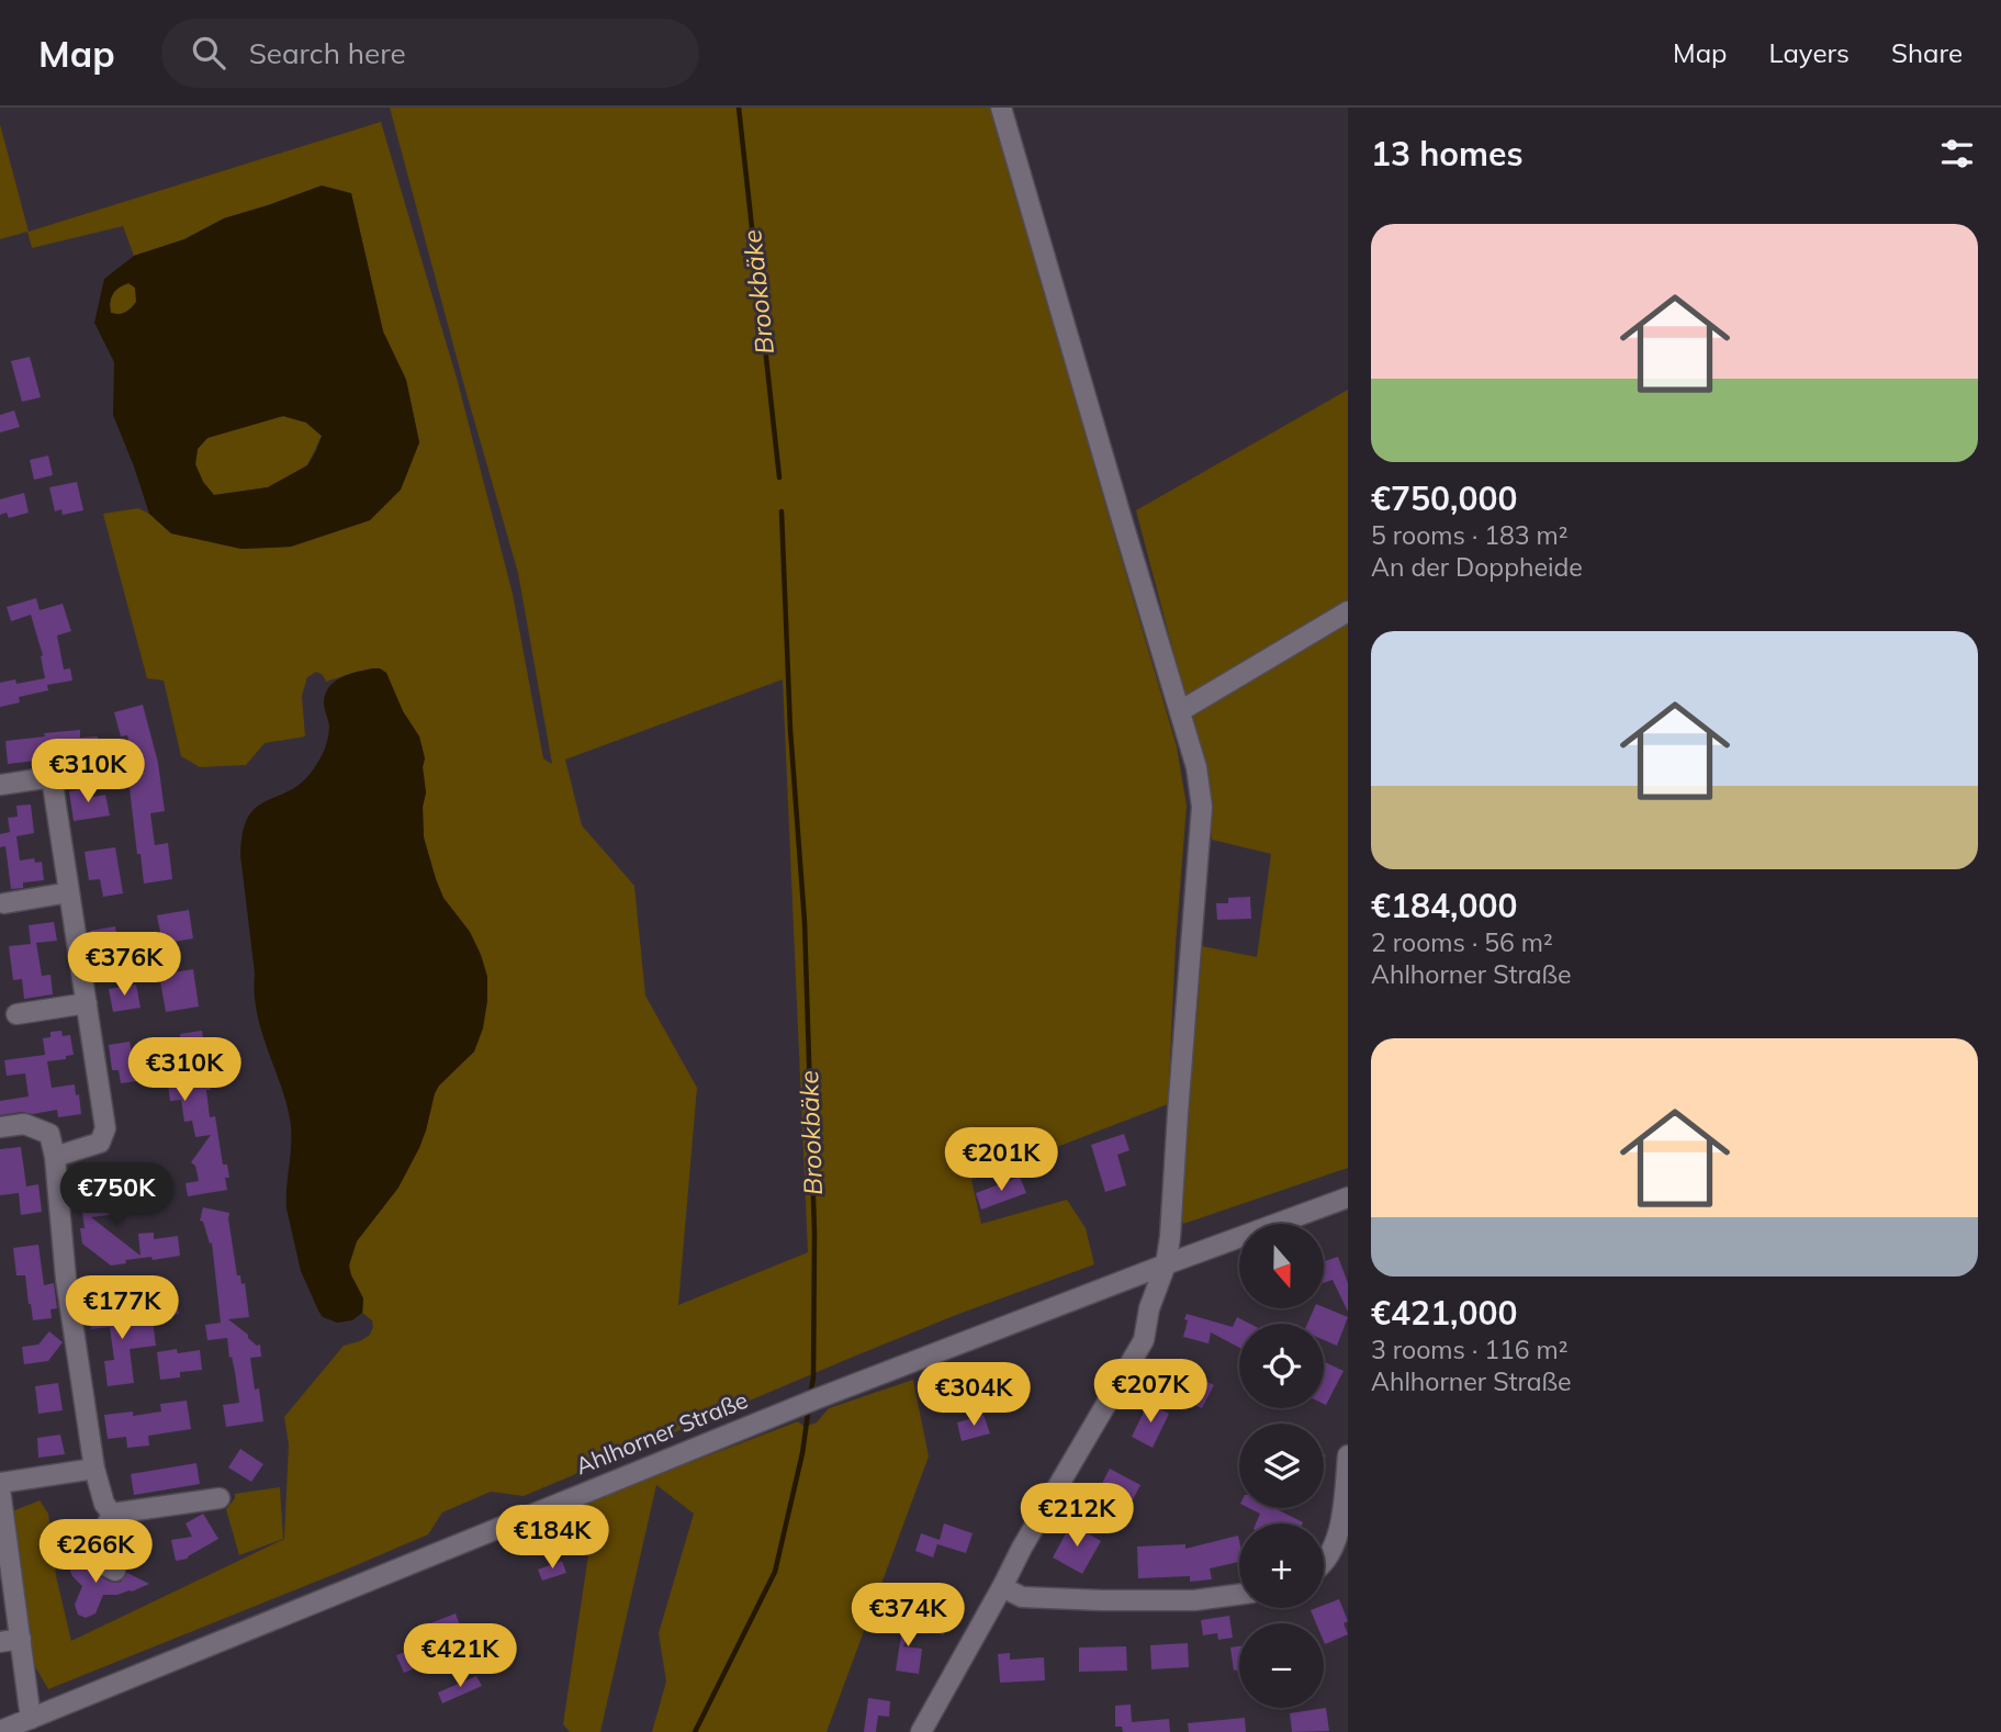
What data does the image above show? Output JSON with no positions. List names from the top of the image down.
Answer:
{
  "streets": {
    "street": ["Ahlhorner Straße"]
  },
  "water": ["Brookbäke"],
  "north": "bottom",
  "page": {
    "header": "Map",
    "search": "Search here",
    "nav": ["Map", "Layers", "Share"],
    "heading": "13 homes",
    "list": [
      {
        "name": "€750,000",
        "note": "5 rooms · 183 m² · An der Doppheide"
      },
      {
        "name": "€184,000",
        "note": "2 rooms · 56 m² · Ahlhorner Straße"
      },
      {
        "name": "€421,000",
        "note": "3 rooms · 116 m² · Ahlhorner Straße"
      }
    ],
    "price": [
      "€310K",
      "€376K",
      "€310K",
      "€201K",
      "€750K",
      "€177K",
      "€207K",
      "€304K",
      "€212K",
      "€184K",
      "€266K",
      "€374K",
      "€421K"
    ],
    "map_buttons": ["+", "−"]
  }
}
